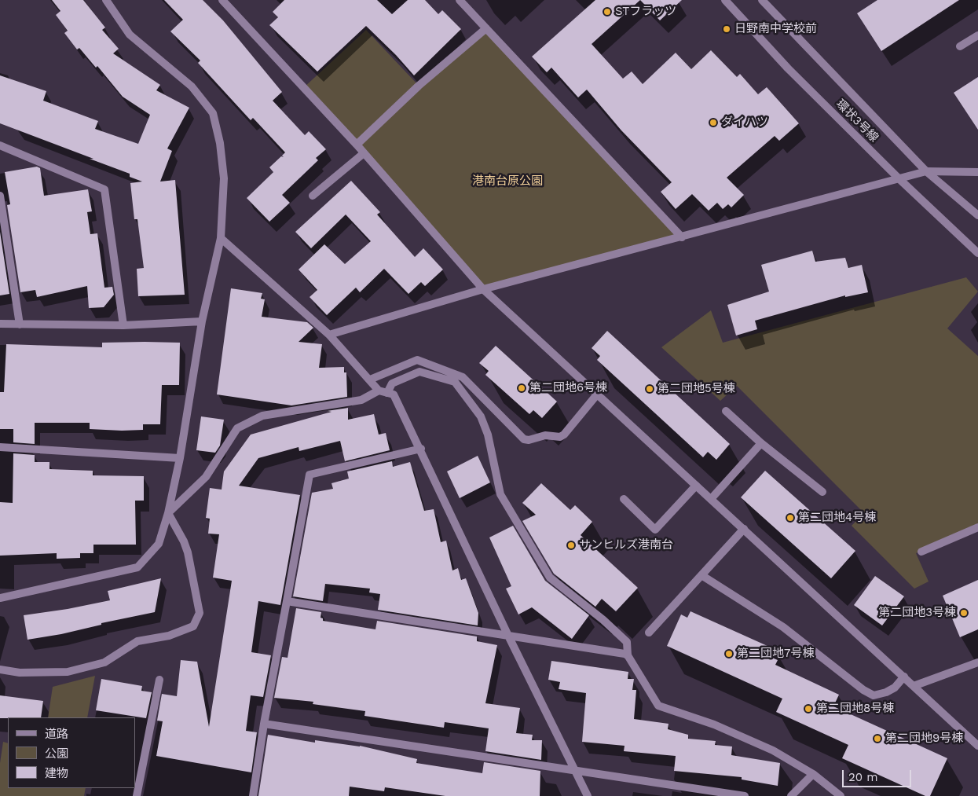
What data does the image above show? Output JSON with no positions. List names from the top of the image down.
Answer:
{
  "streets": {
    "street": ["環状3号線"]
  },
  "parks": ["港南台原公園"],
  "places": [
    "STフラッツ",
    "日野南中学校前",
    "ダイハツ",
    "第二団地6号棟",
    "第二団地5号棟",
    "第二団地4号棟",
    "サンヒルズ港南台",
    "第二団地3号棟",
    "第二団地7号棟",
    "第二団地8号棟",
    "第二団地9号棟"
  ],
  "legend": ["道路", "公園", "建物"],
  "scale_bar": "20 m"
}
